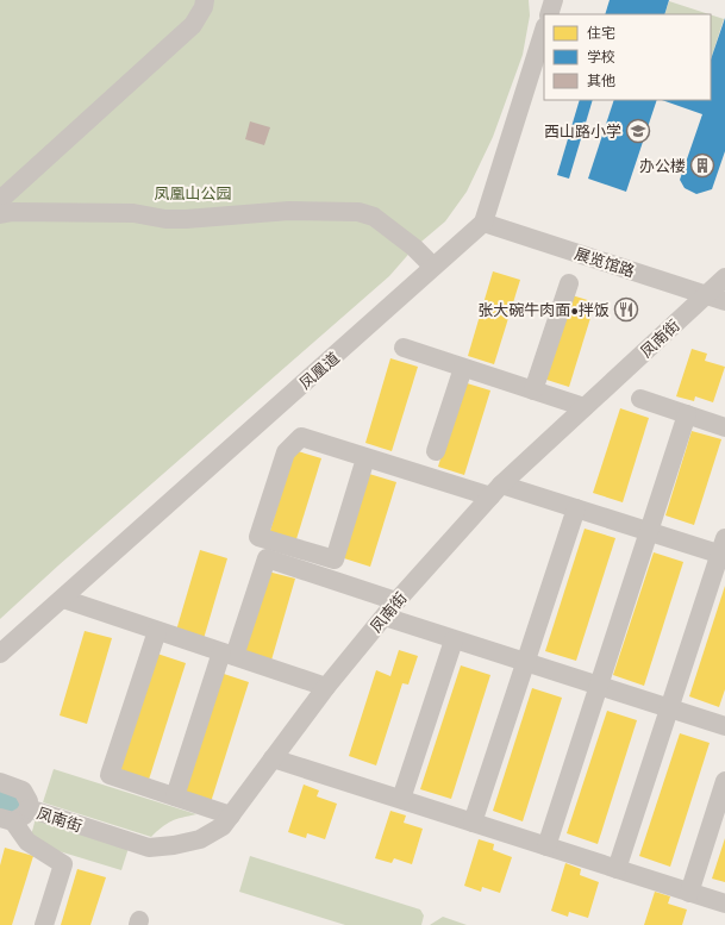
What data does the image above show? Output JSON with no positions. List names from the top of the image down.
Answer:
{
  "streets": {
    "street": ["展览馆路", "凤南街", "凤凰道"]
  },
  "crossings": [
    ["展览馆路", "凤南街"],
    ["展览馆路", "凤凰道"]
  ],
  "parks": ["凤凰山公园"],
  "places": {
    "school or university": ["西山路小学"],
    "building": ["办公楼"],
    "restaurant": ["张大碗牛肉面•拌饭"]
  },
  "legend": ["住宅", "学校", "其他"]
}
